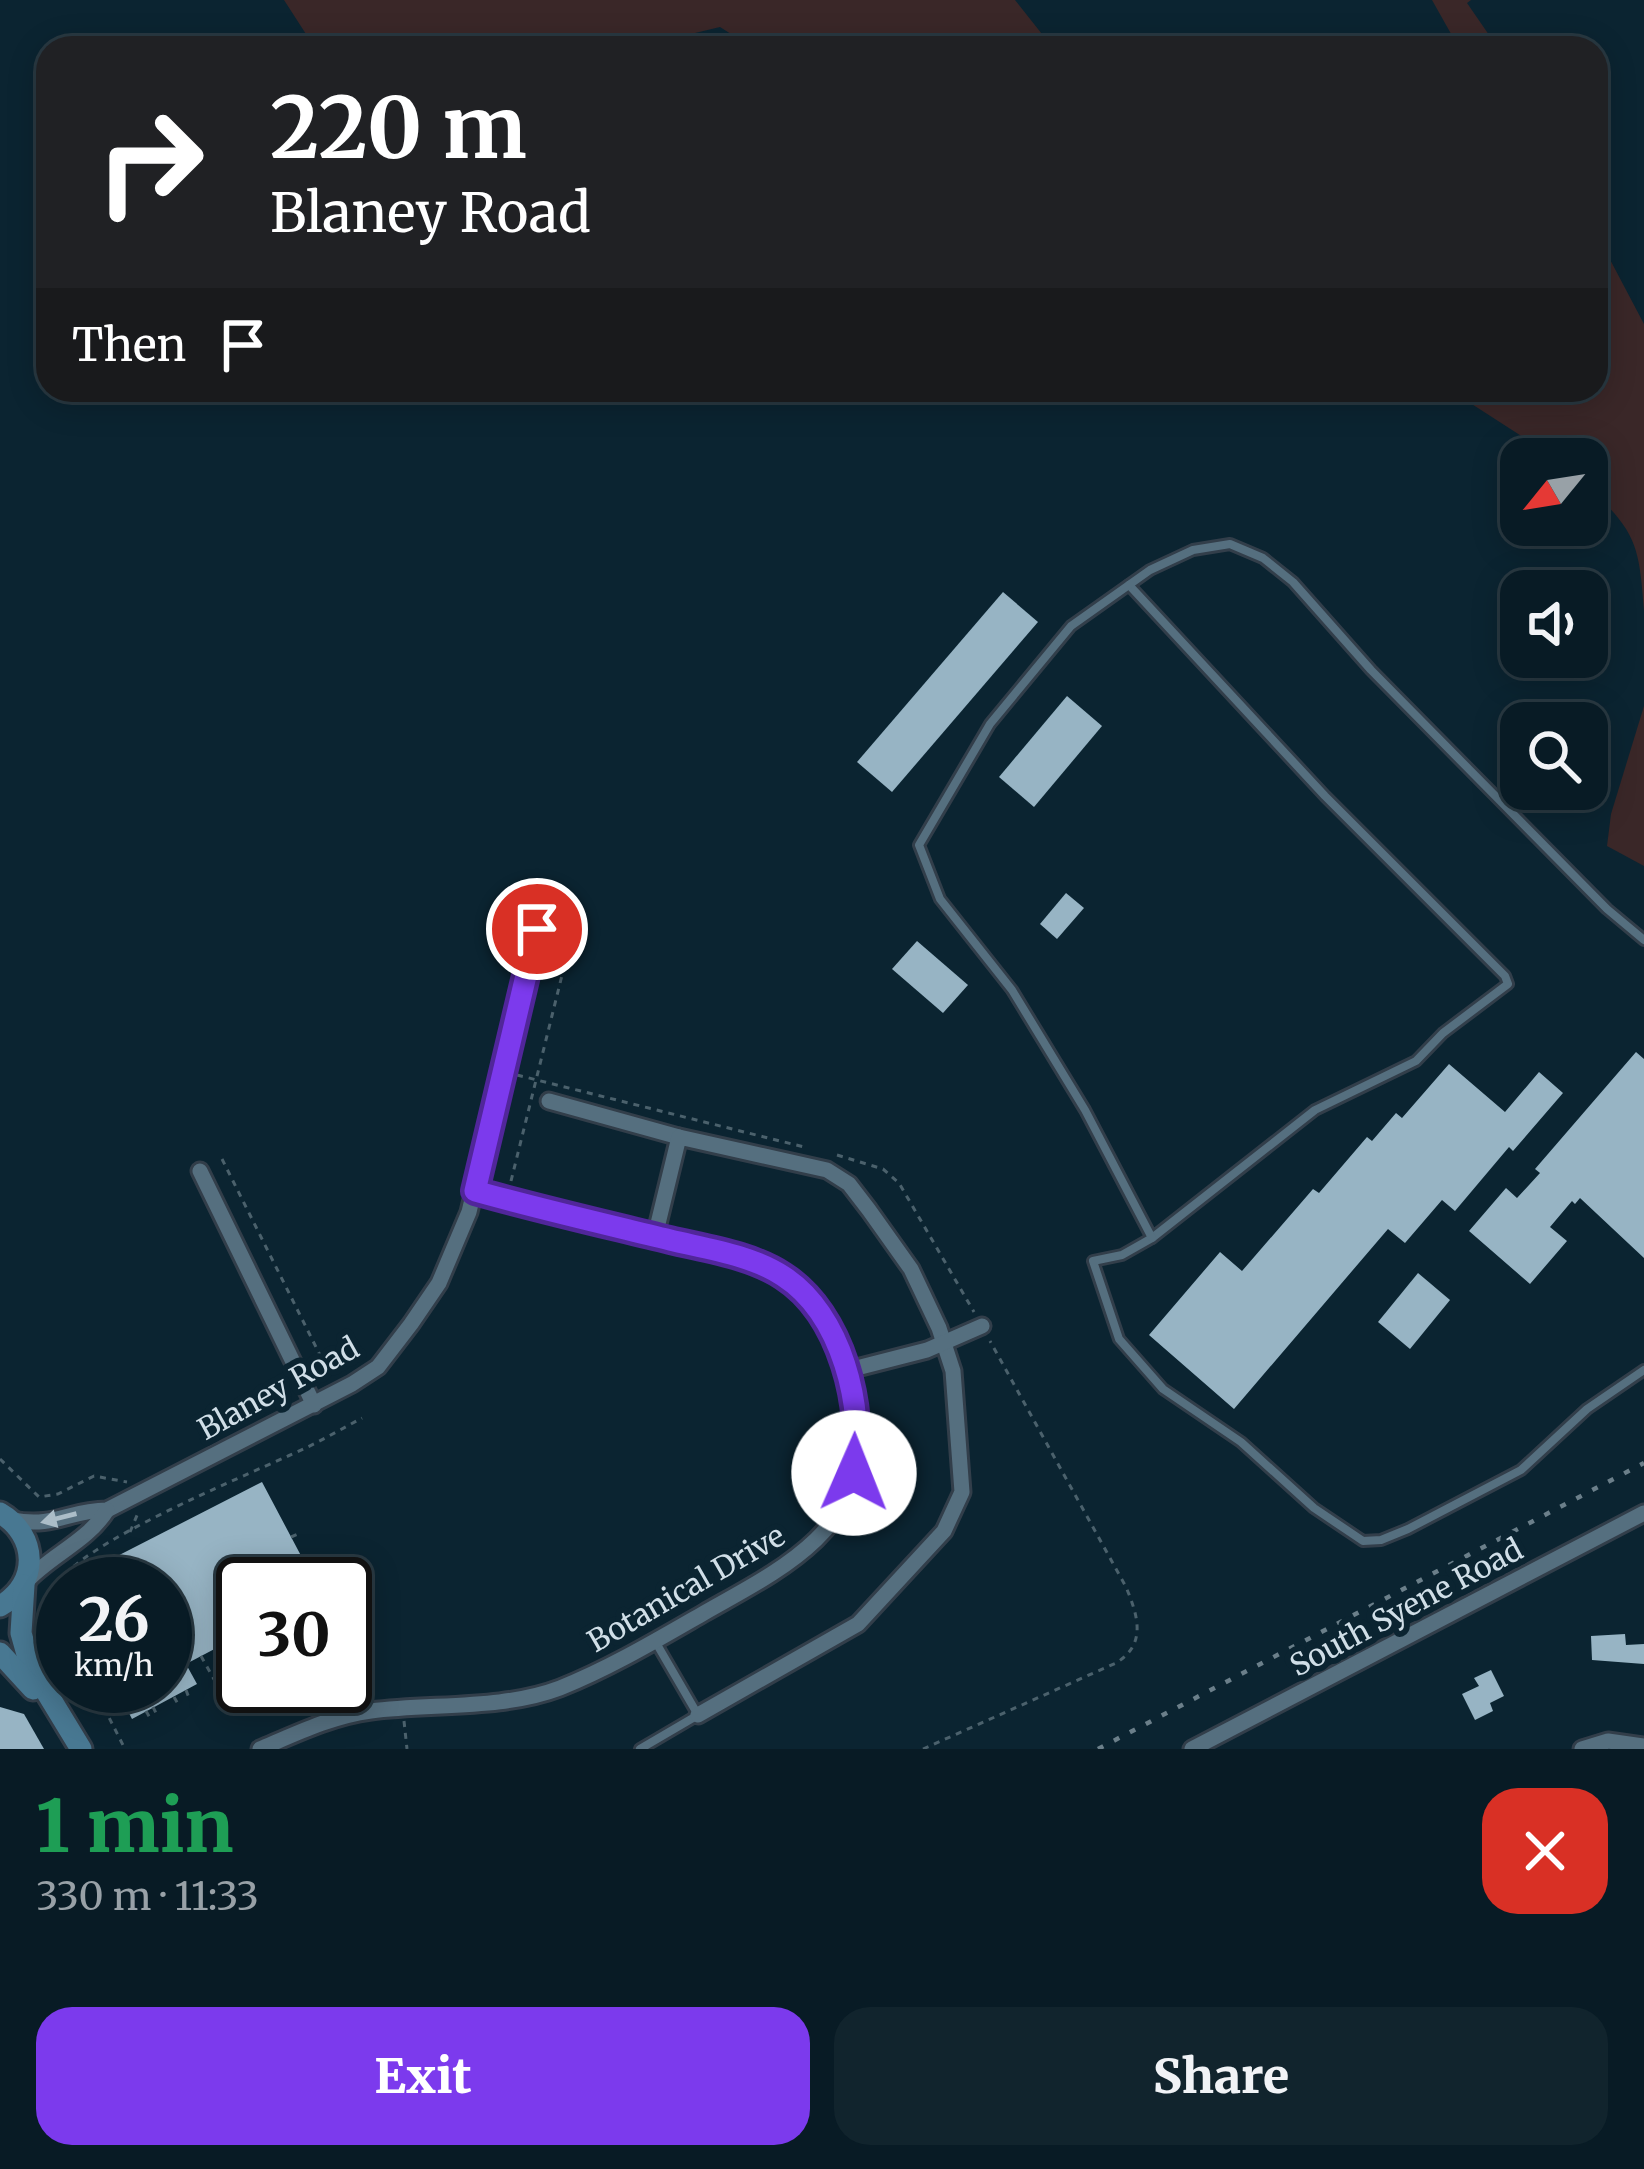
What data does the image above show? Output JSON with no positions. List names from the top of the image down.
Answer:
{
  "streets": {
    "street": ["Blaney Road", "Botanical Drive", "South Syene Road"]
  },
  "crossings": [
    ["Blaney Road", "Botanical Drive"]
  ],
  "north": "bottom left",
  "page": {
    "turn": ["220 m", "Blaney Road"],
    "then": "Then",
    "speed": "26 km/h",
    "limit": "30",
    "heading": ["1 min", "330 m · 11:33"],
    "buttons": ["Exit", "Share"]
  }
}
